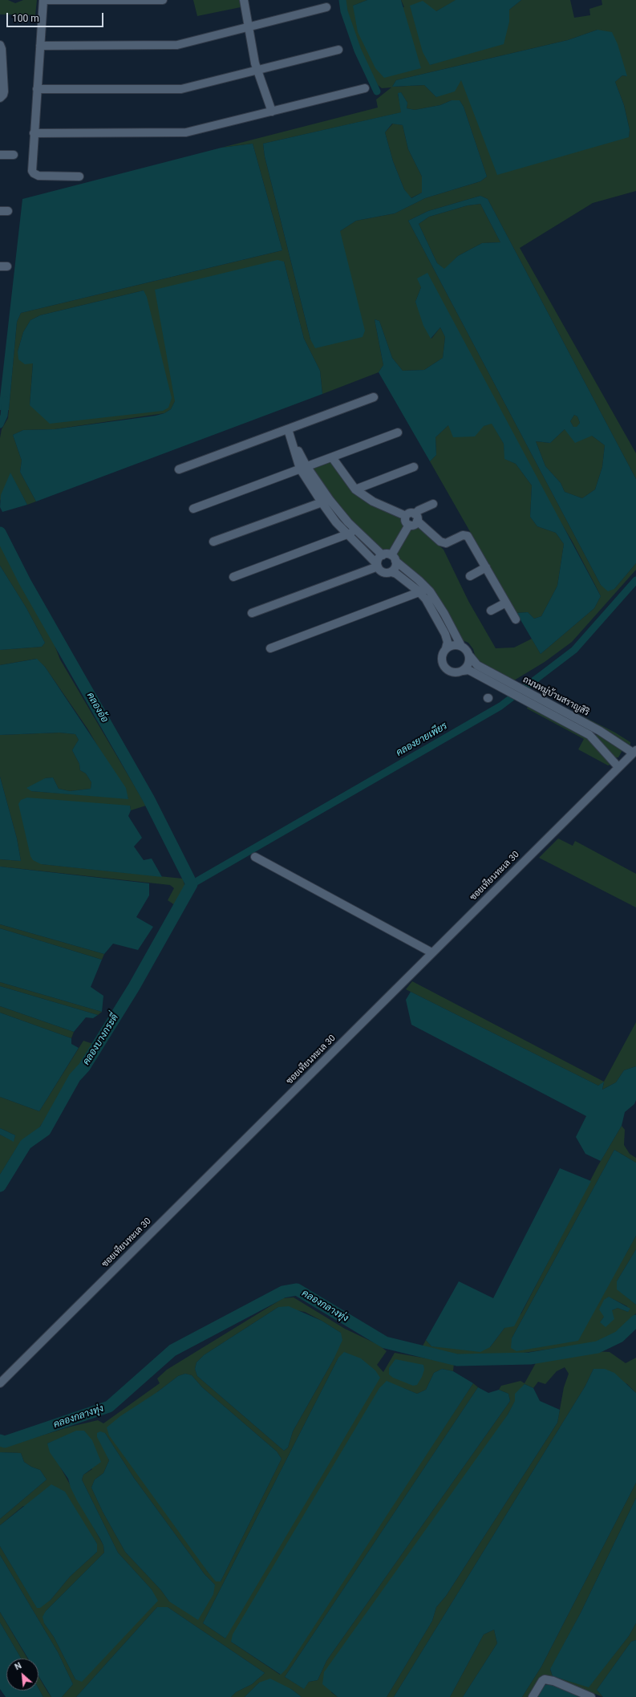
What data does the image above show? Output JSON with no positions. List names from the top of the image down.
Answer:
{
  "streets": {
    "street": ["ถนนหมู่บ้านสราญสิริ", "ซอยเทียนทะเล 30"]
  },
  "crossings": [
    ["ถนนหมู่บ้านสราญสิริ", "ซอยเทียนทะเล 30"]
  ],
  "water": [
    "คลองอ้อ",
    "คลองยายเพียร",
    "คลองบางกระดี่",
    "คลองกลางทุ่ง"
  ],
  "scale_bar": "100 m",
  "north": "top left"
}
